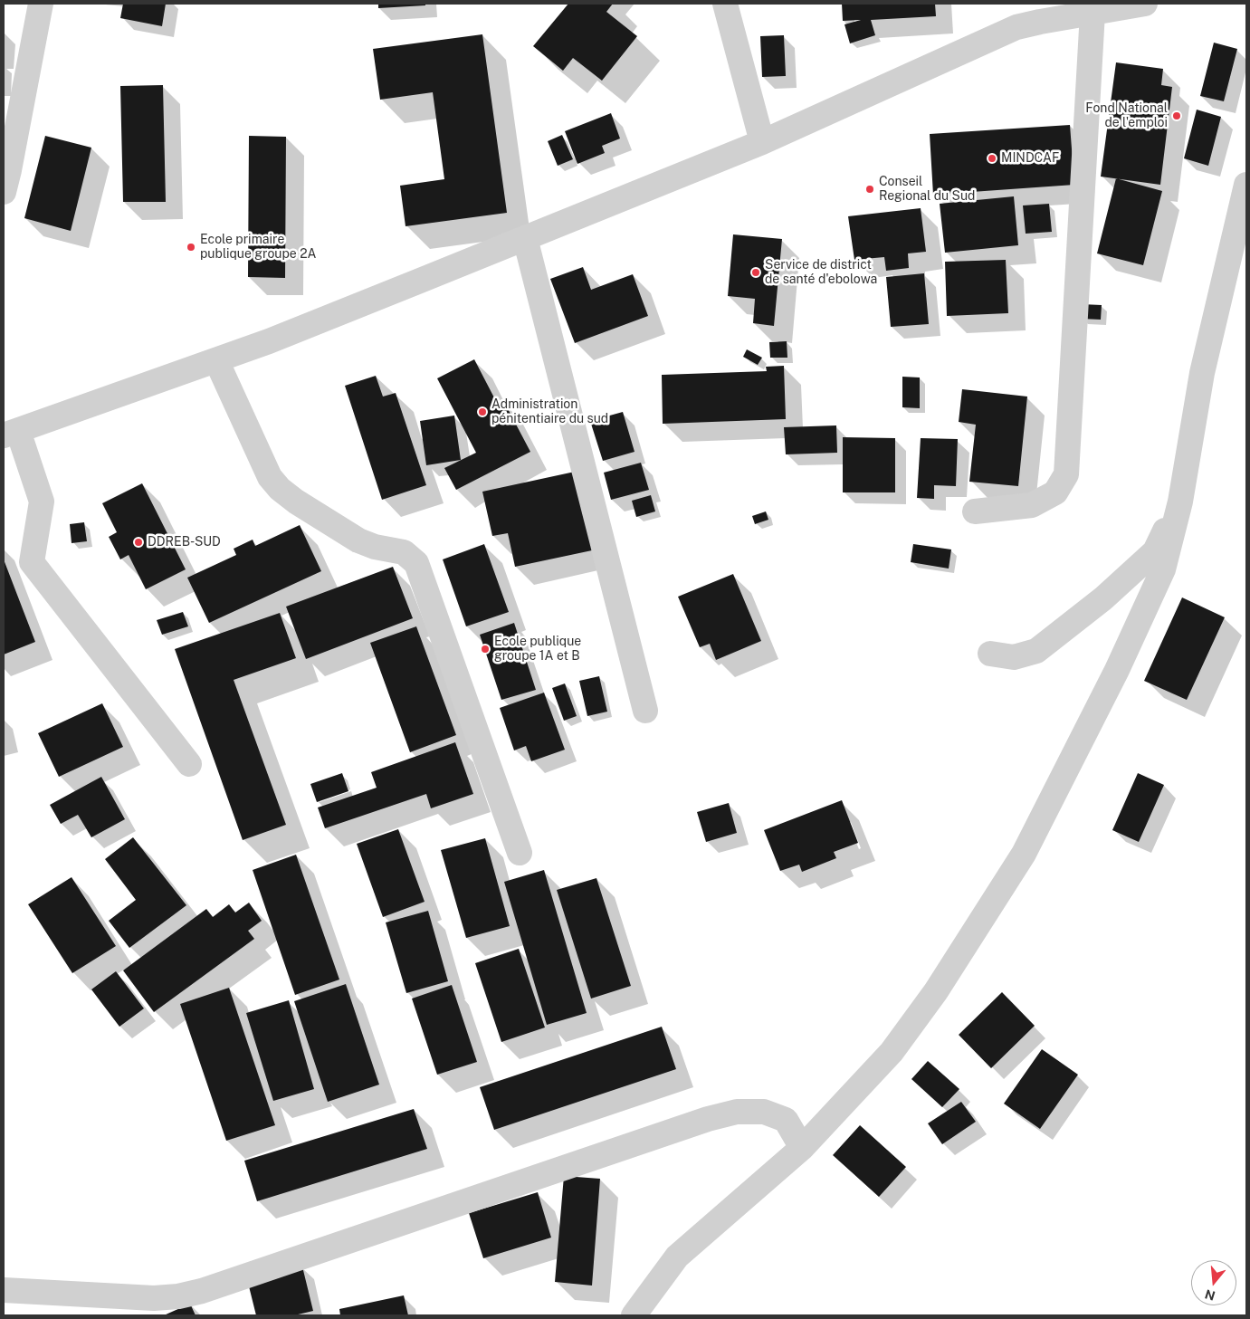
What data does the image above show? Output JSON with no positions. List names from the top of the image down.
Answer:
{
  "places": [
    "Fond National de l'emploi",
    "MINDCAF",
    "Conseil Regional du Sud",
    "Ecole primaire publique groupe 2A",
    "Service de district de santé d'ebolowa",
    "Administration pénitentiaire du sud",
    "DDREB-SUD",
    "Ecole publique groupe 1A et B"
  ],
  "north": "bottom"
}
